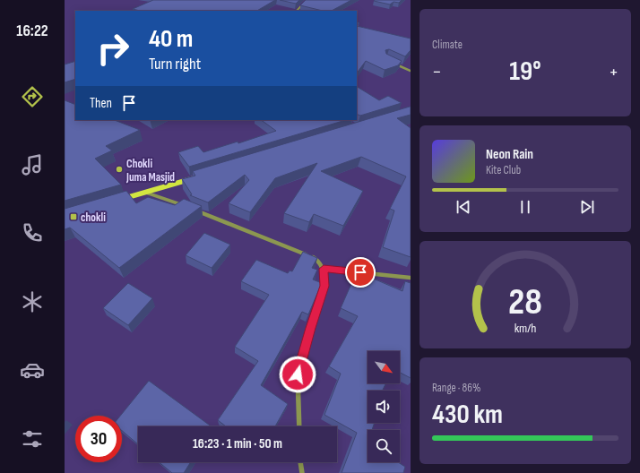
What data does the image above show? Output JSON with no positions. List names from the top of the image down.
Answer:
{
  "places": {
    "other": ["Chokli Juma Masjid"],
    "transit": ["chokli"]
  },
  "north": "bottom right",
  "page": {
    "tabs": "16:22",
    "tile": [
      "Climate",
      ["Range · 86%", "430 km"]
    ],
    "turn": ["40 m", "Turn right"],
    "heat": ["−", "19°", "+"],
    "then": "Then",
    "song": ["Neon Rain", "Kite Club"],
    "limit": "30",
    "trip": "16:23 · 1 min · 50 m",
    "gauge": ["28", "km/h"]
  }
}
